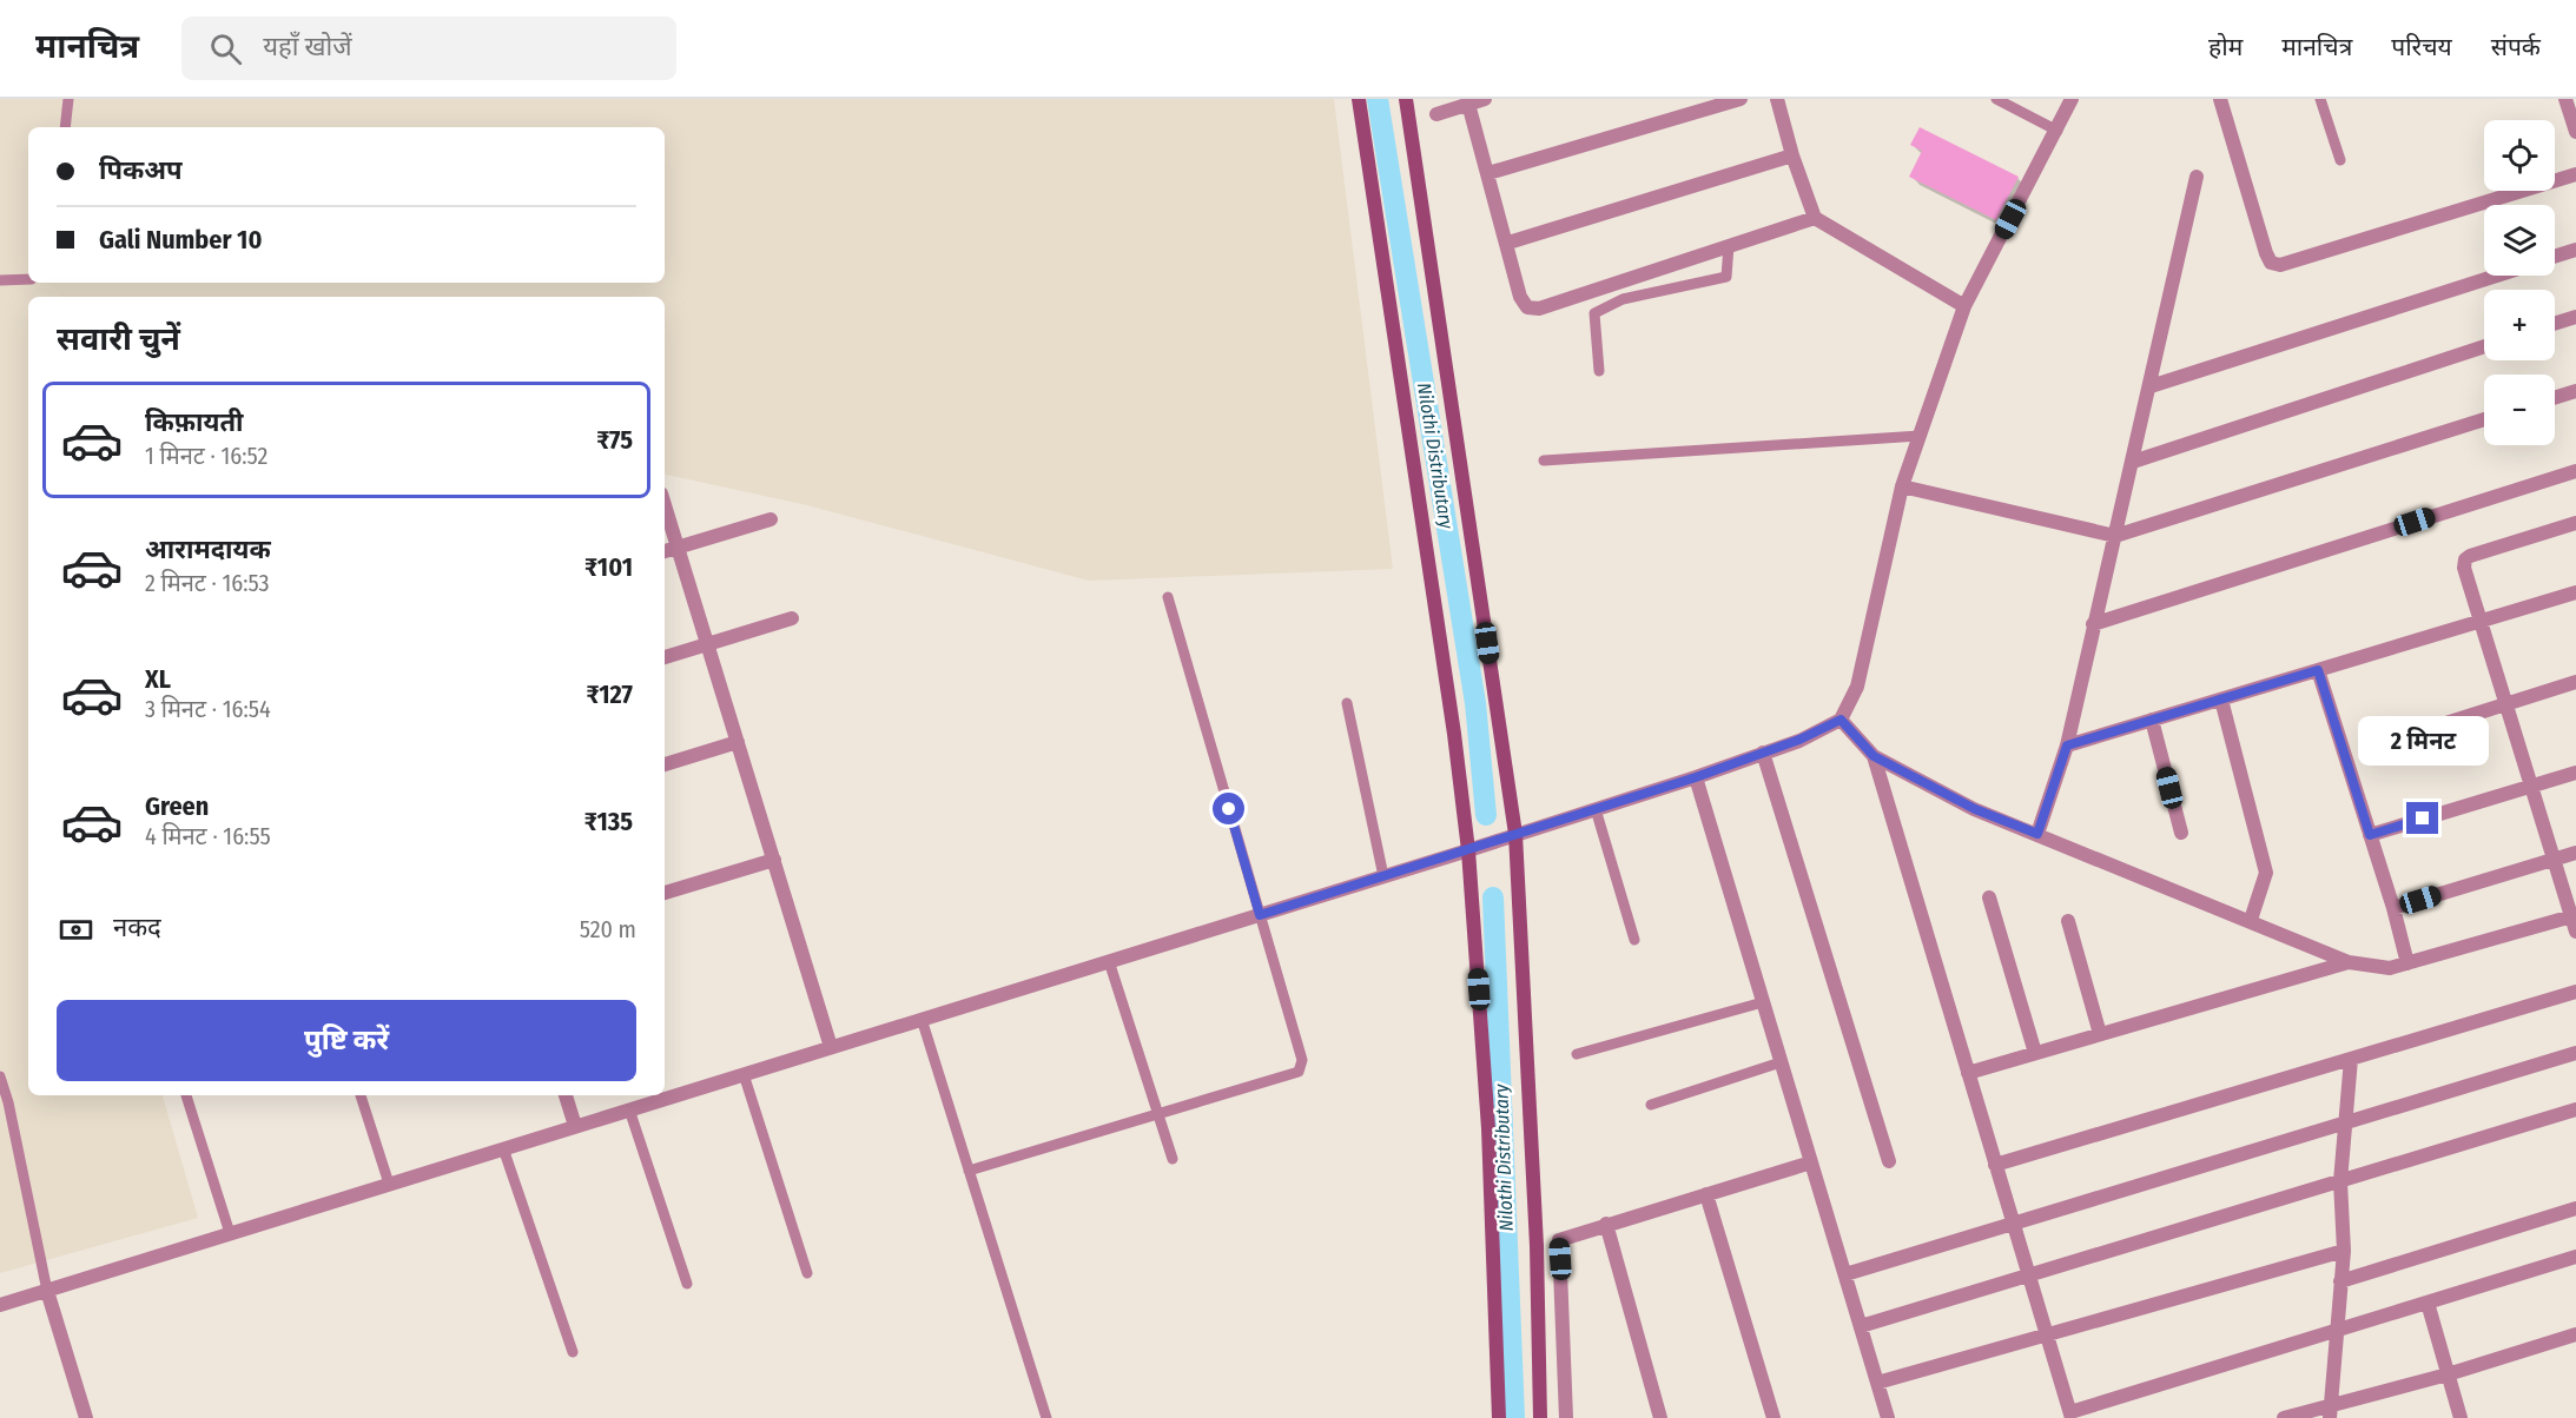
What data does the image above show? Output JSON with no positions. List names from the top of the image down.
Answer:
{
  "water": ["Nilothi Distributary"],
  "page": {
    "header": "मानचित्र",
    "search": "यहाँ खोजें",
    "nav": [
      "होम",
      "मानचित्र",
      "परिचय",
      "संपर्क"
    ],
    "map_buttons": ["+", "−"],
    "banner": ["पिकअप", "Gali Number 10"],
    "heading": "सवारी चुनें",
    "list": [
      {
        "name": "किफ़ायती",
        "note": "1 मिनट · 16:52",
        "value": "₹75"
      },
      {
        "name": "आरामदायक",
        "note": "2 मिनट · 16:53",
        "value": "₹101"
      },
      {
        "name": "XL",
        "note": "3 मिनट · 16:54",
        "value": "₹127"
      },
      {
        "name": "Green",
        "note": "4 मिनट · 16:55",
        "value": "₹135"
      }
    ],
    "bubble": "2 मिनट",
    "pay": ["नकद", "520 m"],
    "buttons": "पुष्टि करें"
  }
}
